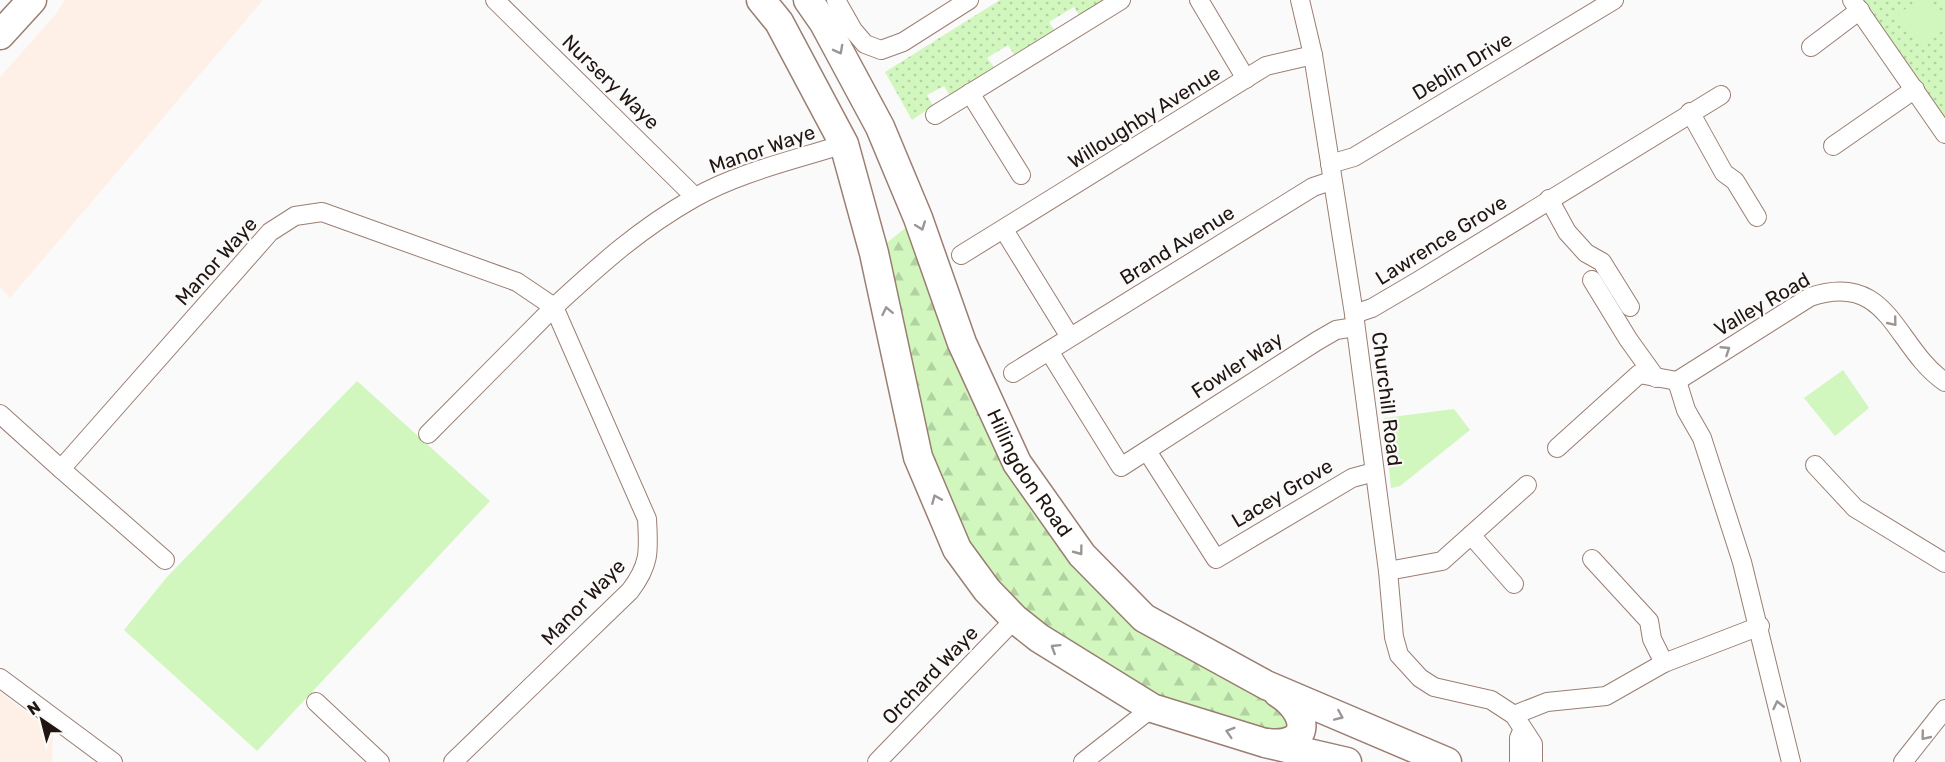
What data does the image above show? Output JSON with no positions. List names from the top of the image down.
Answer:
{
  "streets": {
    "main road": ["Hillingdon Road"],
    "street": [
      "Deblin Drive",
      "Nursery Waye",
      "Willoughby Avenue",
      "Manor Waye",
      "Lawrence Grove",
      "Brand Avenue",
      "Valley Road",
      "Fowler Way",
      "Churchill Road",
      "Lacey Grove",
      "Orchard Waye"
    ]
  },
  "crossings": [
    ["Deblin Drive", "Brand Avenue"],
    ["Deblin Drive", "Churchill Road"],
    ["Nursery Waye", "Manor Waye"],
    ["Willoughby Avenue", "Churchill Road"],
    ["Lawrence Grove", "Fowler Way"],
    ["Lawrence Grove", "Churchill Road"],
    ["Brand Avenue", "Fowler Way"],
    ["Brand Avenue", "Churchill Road"],
    ["Fowler Way", "Churchill Road"],
    ["Fowler Way", "Lacey Grove"],
    ["Churchill Road", "Lacey Grove"]
  ],
  "one_way": ["Valley Road"],
  "north": "top left"
}
